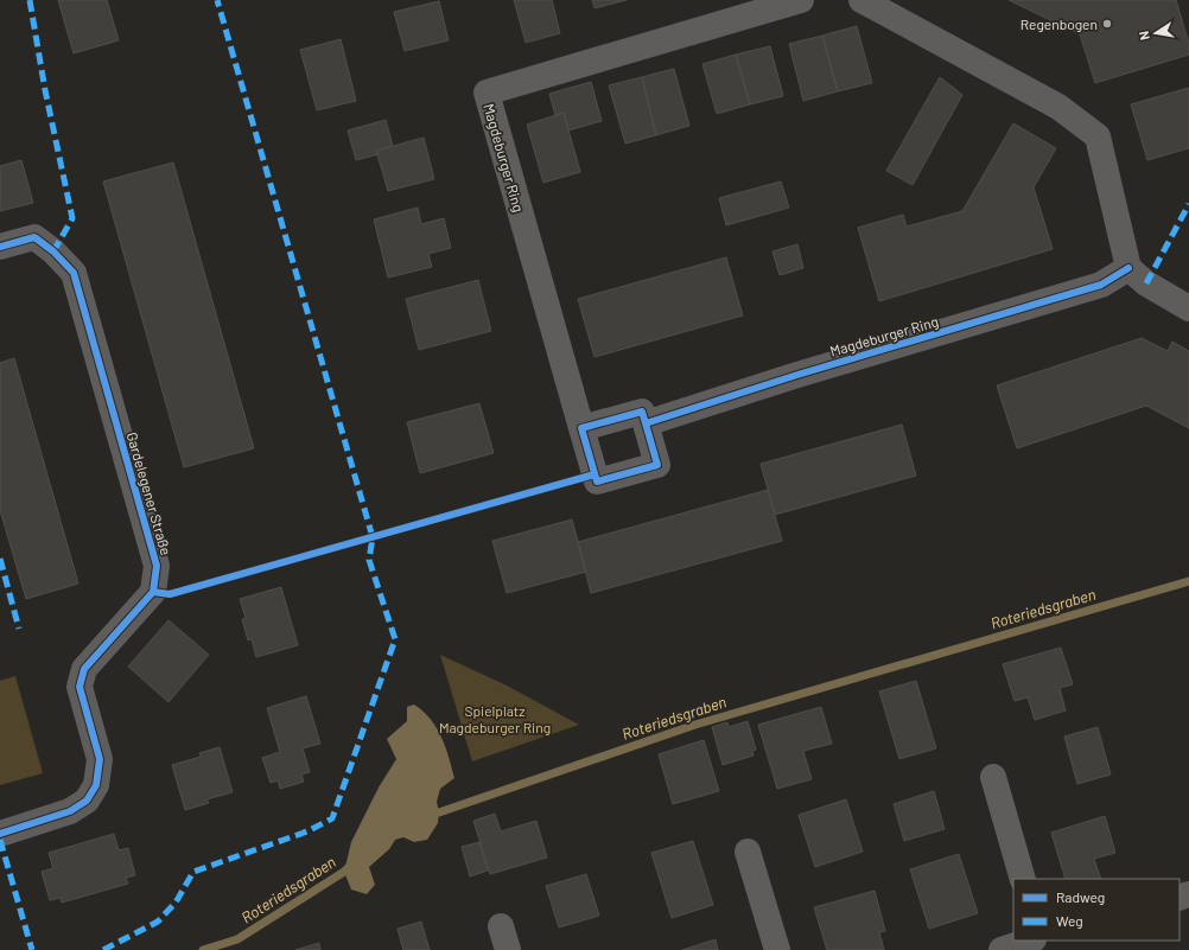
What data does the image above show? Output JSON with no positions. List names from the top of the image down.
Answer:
{
  "streets": {
    "street": ["Magdeburger Ring", "Gardelegener Straße"]
  },
  "water": ["Roteriedsgraben"],
  "parks": ["Spielplatz Magdeburger Ring"],
  "places": ["Regenbogen"],
  "legend": ["Radweg", "Weg"],
  "north": "left"
}
